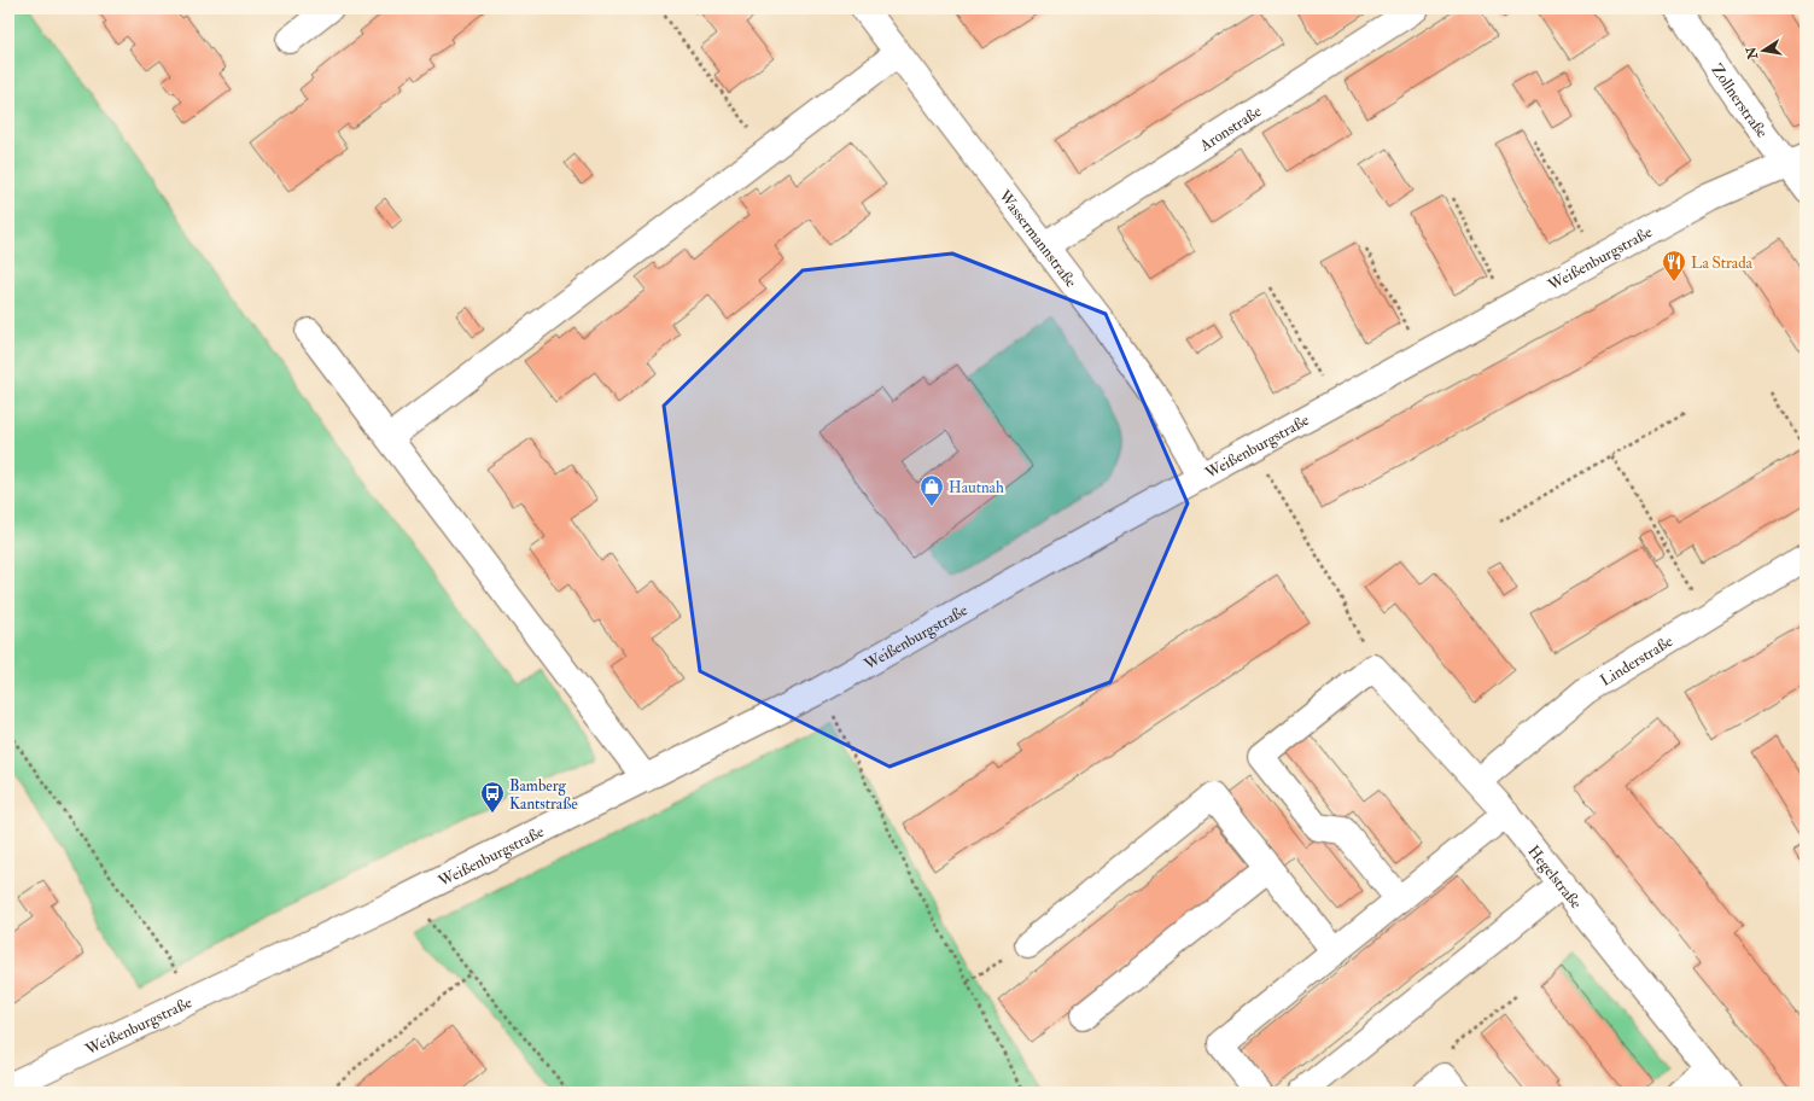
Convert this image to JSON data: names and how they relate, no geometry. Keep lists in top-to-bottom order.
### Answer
{
  "streets": {
    "street": [
      "Zollnerstraße",
      "Aronstraße",
      "Wassermannstraße",
      "Weißenburgstraße",
      "Linderstraße",
      "Hegelstraße"
    ]
  },
  "crossings": [
    ["Zollnerstraße", "Weißenburgstraße"],
    ["Aronstraße", "Wassermannstraße"],
    ["Wassermannstraße", "Weißenburgstraße"],
    ["Linderstraße", "Hegelstraße"]
  ],
  "places": {
    "restaurant": ["La Strada"],
    "shop": ["Hautnah"],
    "bus stop": ["Bamberg Kantstraße"]
  },
  "north": "left"
}
